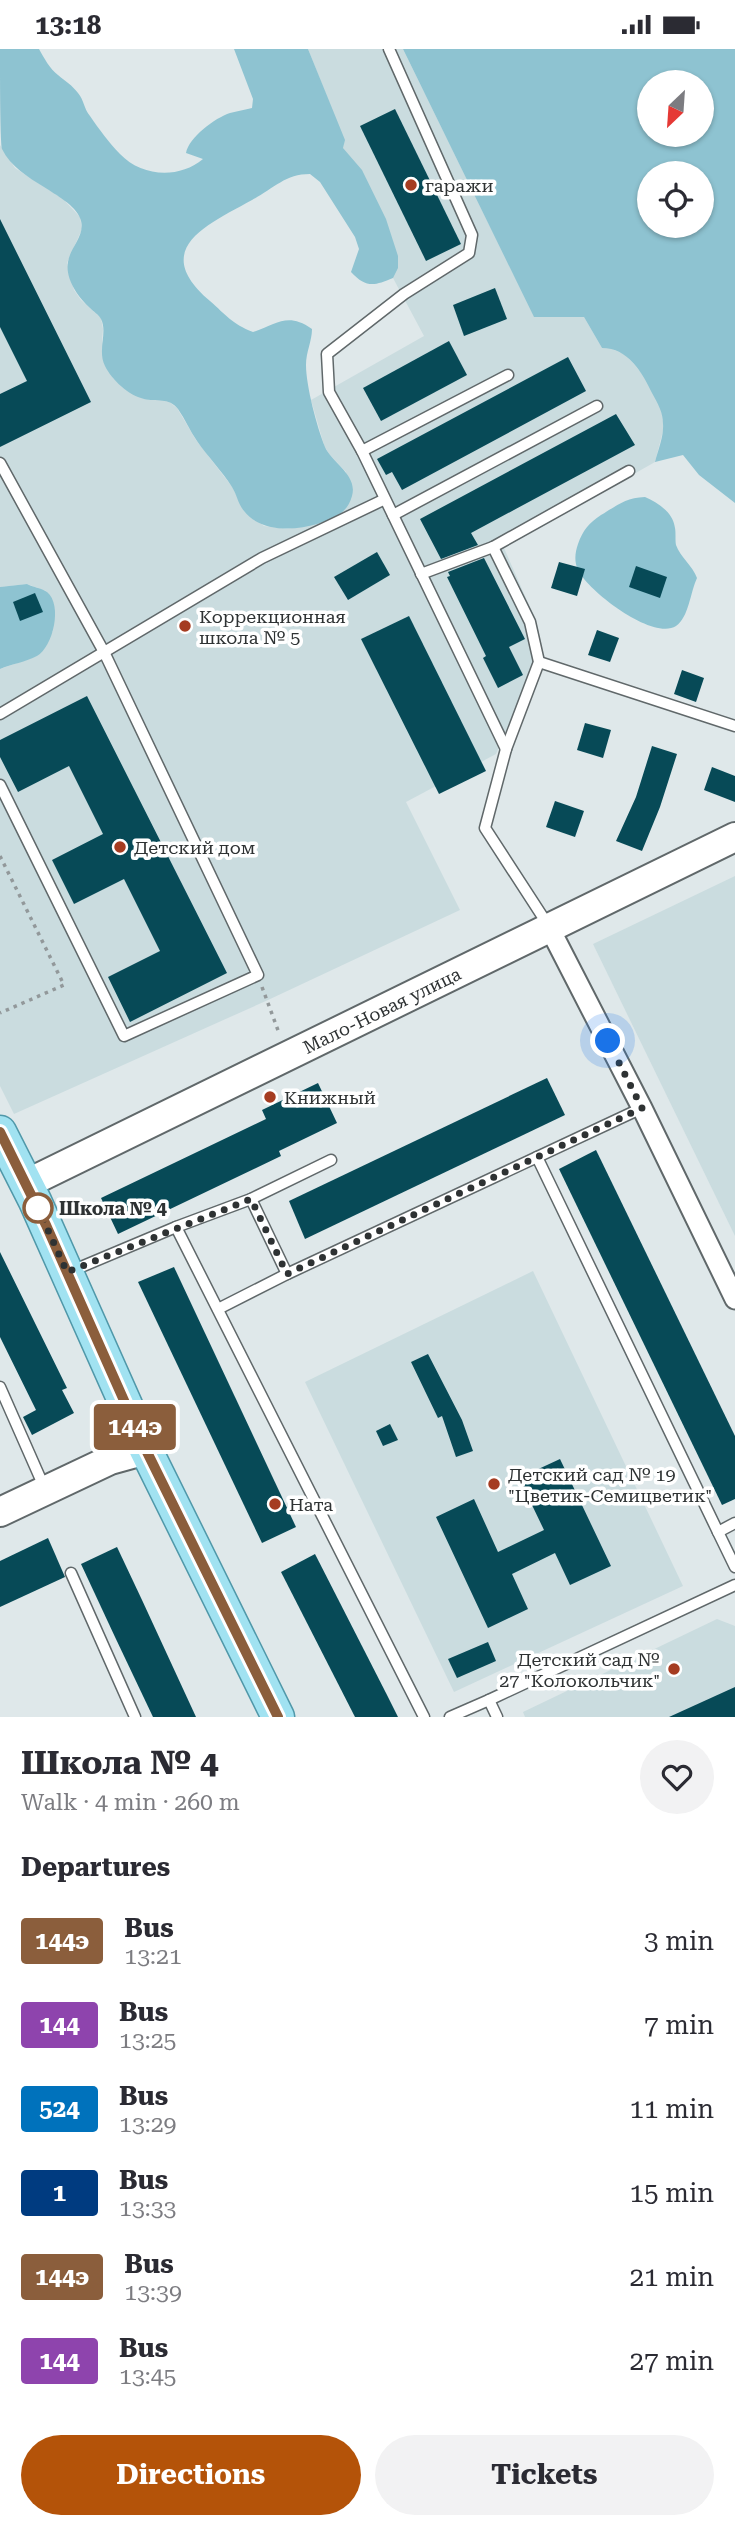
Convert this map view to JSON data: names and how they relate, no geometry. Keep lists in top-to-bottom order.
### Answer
{
  "streets": {
    "street": ["Мало-Новая улица"]
  },
  "places": [
    "гаражи",
    "Коррекционная школа № 5",
    "Детский дом",
    "Книжный",
    "Школа № 4",
    "Детский сад № 19 \"Цветик-Семицветик\"",
    "Ната",
    "Детский сад № 27 \"Колокольчик\""
  ],
  "lines": ["bus line 144э"],
  "north": "bottom left",
  "page": {
    "status": "13:18",
    "on_map": "144э",
    "heading": [
      ["Школа № 4", "Walk · 4 min · 260 m"],
      "Departures"
    ],
    "list": [
      {
        "mark": "144э",
        "name": "Bus",
        "note": "13:21",
        "value": "3 min"
      },
      {
        "mark": "144",
        "name": "Bus",
        "note": "13:25",
        "value": "7 min"
      },
      {
        "mark": "524",
        "name": "Bus",
        "note": "13:29",
        "value": "11 min"
      },
      {
        "mark": "1",
        "name": "Bus",
        "note": "13:33",
        "value": "15 min"
      },
      {
        "mark": "144э",
        "name": "Bus",
        "note": "13:39",
        "value": "21 min"
      },
      {
        "mark": "144",
        "name": "Bus",
        "note": "13:45",
        "value": "27 min"
      }
    ],
    "buttons": ["Directions", "Tickets"]
  }
}
